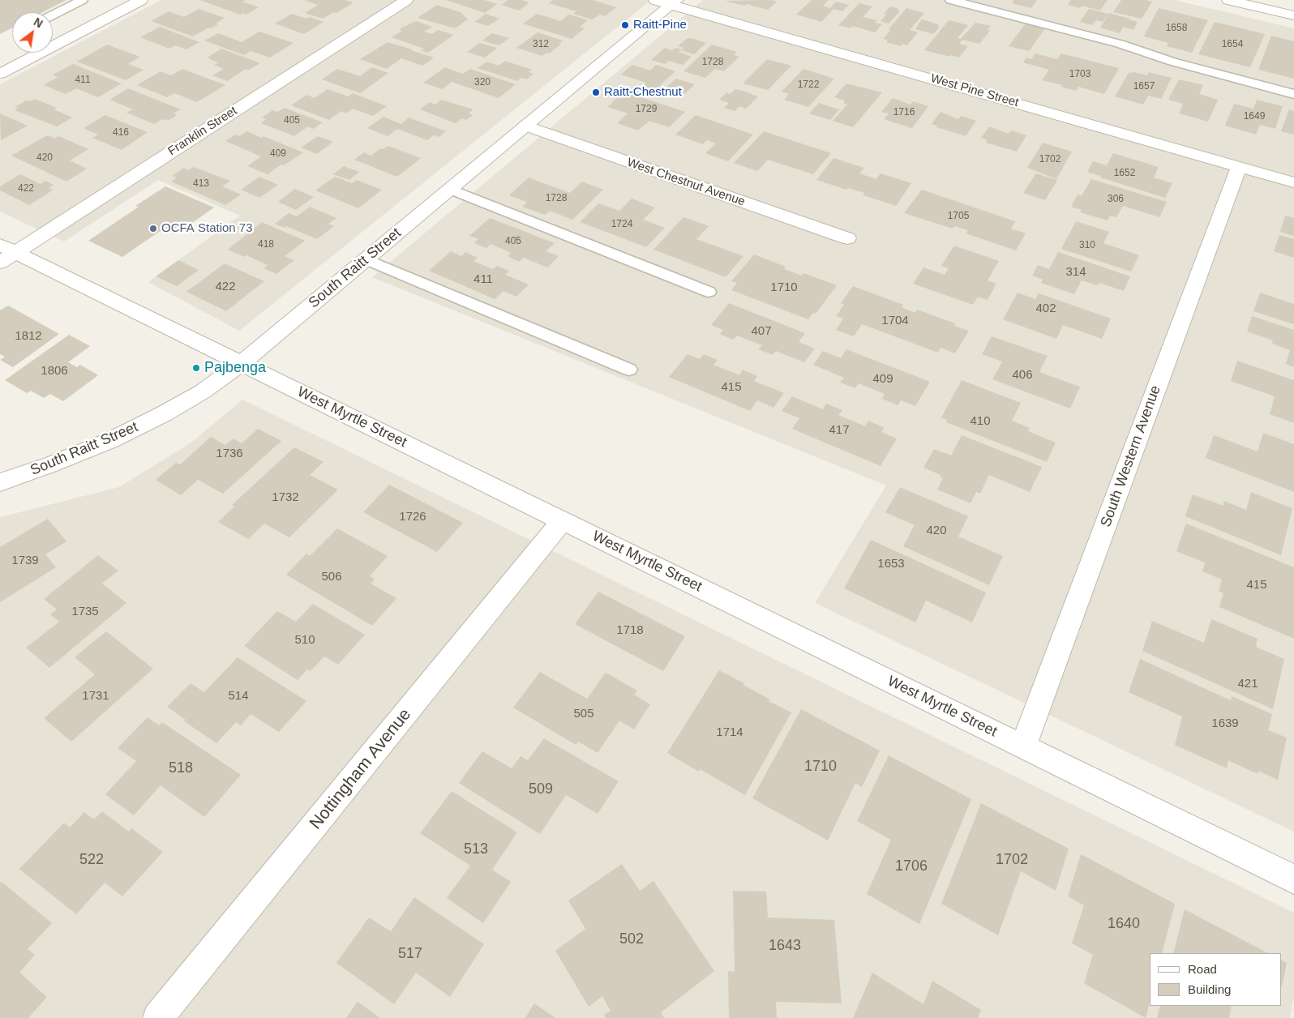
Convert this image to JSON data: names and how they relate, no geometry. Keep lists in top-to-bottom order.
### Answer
{
  "streets": {
    "street": [
      "West Pine Street",
      "Franklin Street",
      "West Chestnut Avenue",
      "South Raitt Street",
      "West Myrtle Street",
      "South Western Avenue",
      "Nottingham Avenue"
    ]
  },
  "crossings": [
    ["West Pine Street", "South Raitt Street"],
    ["West Pine Street", "South Western Avenue"],
    ["Franklin Street", "West Myrtle Street"],
    ["West Chestnut Avenue", "South Raitt Street"],
    ["South Raitt Street", "West Myrtle Street"],
    ["West Myrtle Street", "South Western Avenue"],
    ["West Myrtle Street", "Nottingham Avenue"]
  ],
  "places": [
    "Raitt-Pine",
    "Raitt-Chestnut",
    "OCFA Station 73",
    "Pajbenga"
  ],
  "house_numbers": [
    "1658",
    "312",
    "1654",
    "1728",
    "1703",
    "411",
    "320",
    "1722",
    "1657",
    "1729",
    "1716",
    "1649",
    "405",
    "416",
    "409",
    "420",
    "1702",
    "1652",
    "413",
    "422",
    "1728",
    "306",
    "1705",
    "1724",
    "405",
    "418",
    "310",
    "314",
    "411",
    "422",
    "1710",
    "402",
    "1704",
    "407",
    "1812",
    "1806",
    "406",
    "409",
    "415",
    "410",
    "417",
    "1736",
    "1732",
    "1726",
    "420",
    "1739",
    "1653",
    "506",
    "415",
    "1735",
    "1718",
    "510",
    "421",
    "1731",
    "514",
    "505",
    "1639",
    "1714",
    "1710",
    "518",
    "509",
    "513",
    "522",
    "1702",
    "1706",
    "1640",
    "502",
    "1643",
    "517"
  ],
  "legend": ["Road", "Building"],
  "north": "top right"
}
